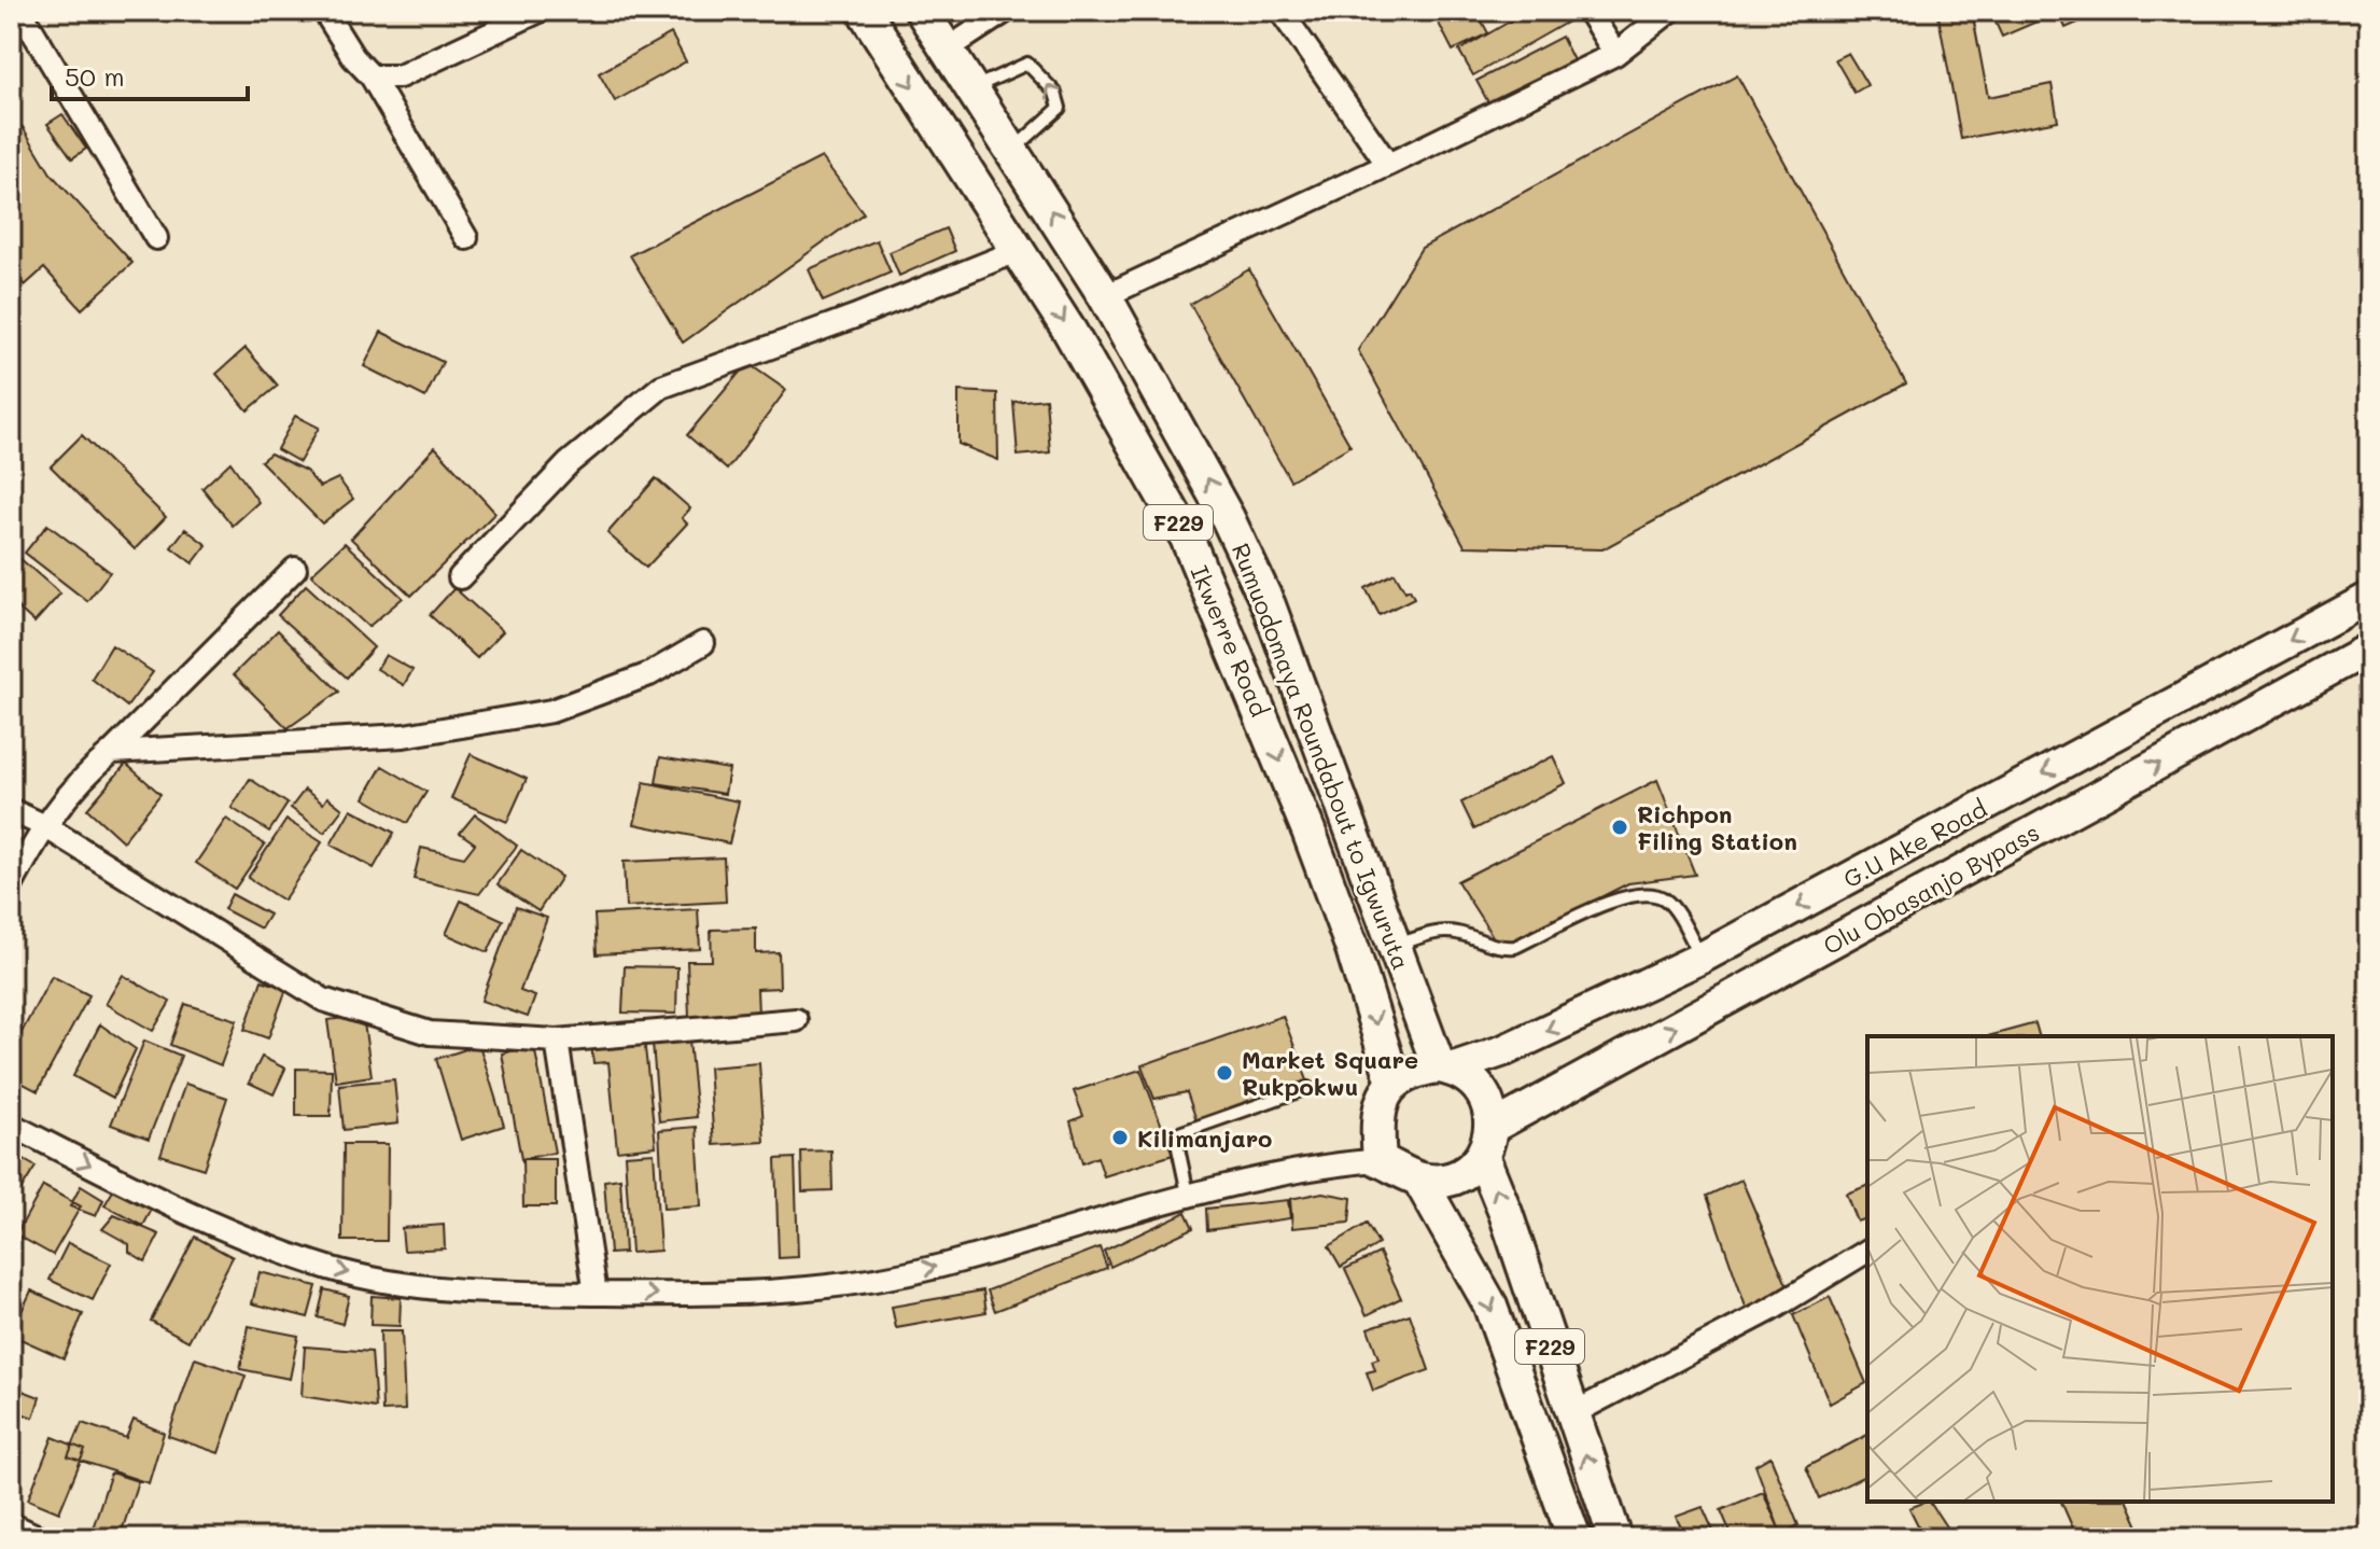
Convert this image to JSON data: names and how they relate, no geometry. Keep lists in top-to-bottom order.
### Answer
{
  "streets": {
    "main road": [
      "F229",
      "Ikwerre Road",
      "Rumuodomaya Roundabout to Igwuruta",
      "G.U Ake Road",
      "Olu Obasanjo Bypass"
    ]
  },
  "crossings": [
    ["F229", "Ikwerre Road"],
    ["F229", "Rumuodomaya Roundabout to Igwuruta"],
    ["F229", "G.U Ake Road"],
    ["F229", "Olu Obasanjo Bypass"],
    ["Ikwerre Road", "Rumuodomaya Roundabout to Igwuruta"],
    ["Ikwerre Road", "G.U Ake Road"],
    ["Ikwerre Road", "Olu Obasanjo Bypass"],
    ["Rumuodomaya Roundabout to Igwuruta", "G.U Ake Road"],
    ["Rumuodomaya Roundabout to Igwuruta", "Olu Obasanjo Bypass"],
    ["G.U Ake Road", "Olu Obasanjo Bypass"]
  ],
  "one_way": [
    "Ikwerre Road",
    "Rumuodomaya Roundabout to Igwuruta",
    "G.U Ake Road",
    "Olu Obasanjo Bypass"
  ],
  "places": ["Richpon Filing Station", "Market Square Rukpokwu", "Kilimanjaro"],
  "scale_bar": "50 m"
}
